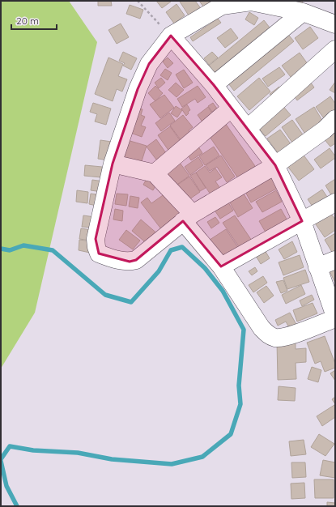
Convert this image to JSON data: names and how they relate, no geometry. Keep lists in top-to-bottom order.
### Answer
{
  "scale_bar": "20 m"
}
